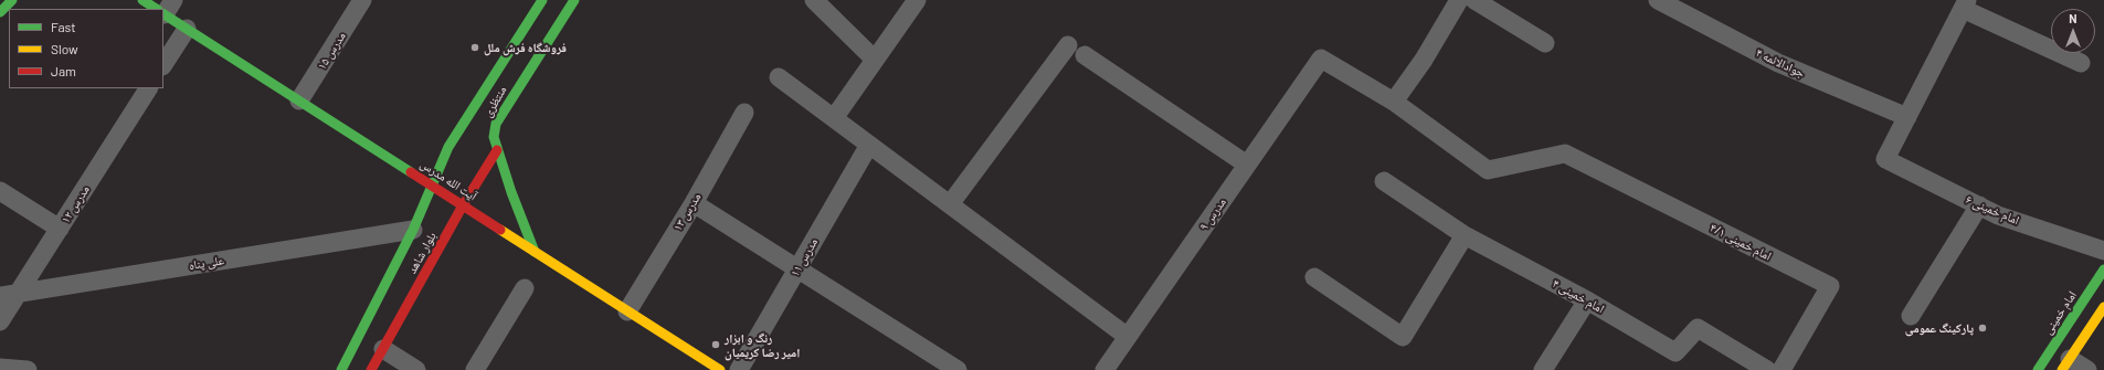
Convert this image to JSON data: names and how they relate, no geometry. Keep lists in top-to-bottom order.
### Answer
{
  "streets": {
    "street": [
      "مدرس ۱۵",
      "جوادالائمه ۴",
      "منتظری",
      "آیت الله مدرس",
      "مدرس ۱۲",
      "امام خمینی ۶",
      "مدرس ۱۳",
      "مدرس ۹",
      "امام خمینی ۴/۱",
      "بلوار شاهد",
      "مدرس ۱۱",
      "علی پناه",
      "امام خمینی ۴",
      "امام خمینی"
    ]
  },
  "crossings": [
    ["مدرس ۱۵", "آیت الله مدرس"],
    ["جوادالائمه ۴", "امام خمینی ۶"],
    ["منتظری", "آیت الله مدرس"],
    ["منتظری", "بلوار شاهد"],
    ["آیت الله مدرس", "مدرس ۱۳"],
    ["آیت الله مدرس", "بلوار شاهد"],
    ["مدرس ۱۲", "علی پناه"],
    ["مدرس ۹", "امام خمینی ۴/۱"],
    ["بلوار شاهد", "علی پناه"]
  ],
  "places": ["فروشگاه فرش ملل", "پارکینگ عمومی", "رنگ و ابزار امیر رضا کریمیان"],
  "legend": ["Fast", "Slow", "Jam"],
  "north": "top"
}
